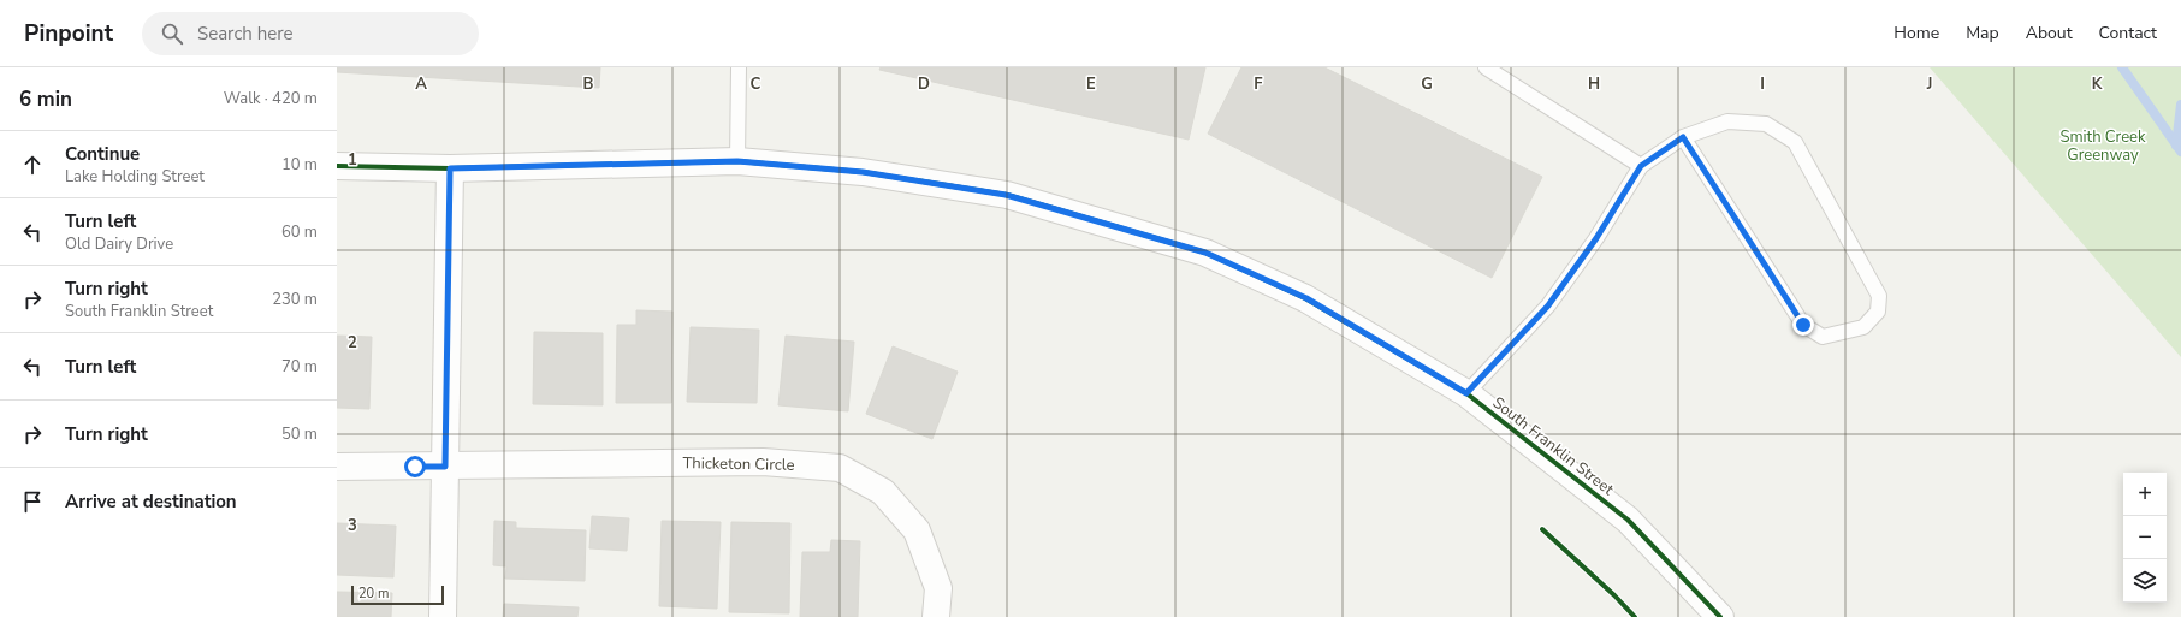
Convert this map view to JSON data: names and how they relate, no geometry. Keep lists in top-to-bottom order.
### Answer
{
  "streets": {
    "street": ["South Franklin Street", "Thicketon Circle"]
  },
  "parks": ["Smith Creek Greenway"],
  "scale_bar": "20 m",
  "page": {
    "header": "Pinpoint",
    "search": "Search here",
    "nav": [
      "Home",
      "Map",
      "About",
      "Contact"
    ],
    "heading": ["6 min", "Walk · 420 m"],
    "list": [
      ["Continue", "Lake Holding Street", "10 m"],
      ["Turn left", "Old Dairy Drive", "60 m"],
      ["Turn right", "South Franklin Street", "230 m"],
      ["Turn left", "70 m"],
      ["Turn right", "50 m"],
      "Arrive at destination"
    ],
    "map_buttons": ["+", "−"],
    "scale": "20 m"
  },
  "grid": {
    "columns": [
      "A",
      "B",
      "C",
      "D",
      "E",
      "F",
      "G",
      "H",
      "I",
      "J",
      "K"
    ],
    "rows": ["1", "2", "3"]
  }
}
